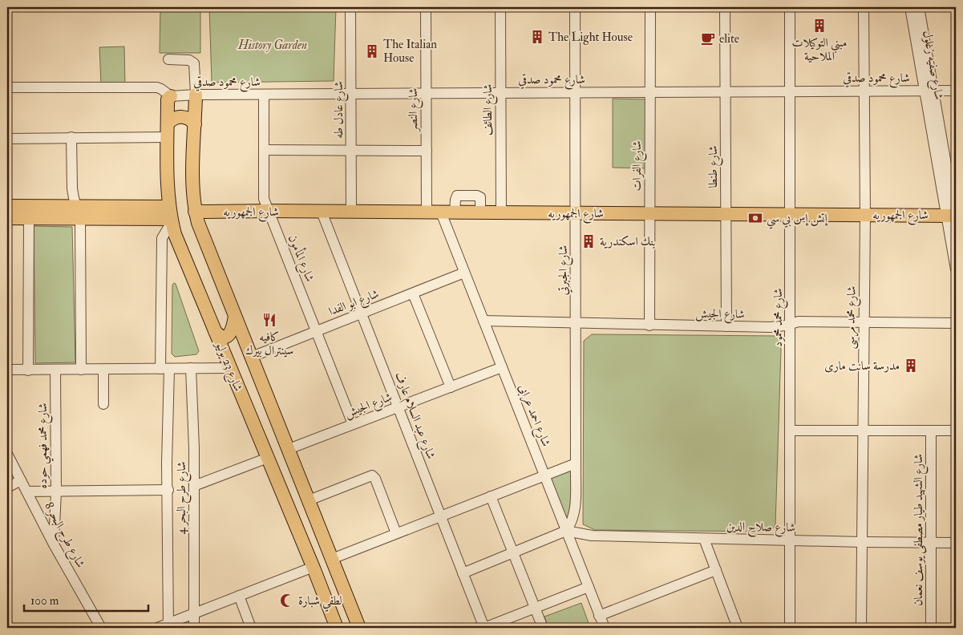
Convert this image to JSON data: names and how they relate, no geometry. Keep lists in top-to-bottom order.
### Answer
{
  "streets": {
    "main road": ["شارع الجمهوريه", "شارع 23 يوليو"],
    "street": [
      "شارع صفيه زغلول",
      "شارع محمود صدقي",
      "شارع عادل طه",
      "شارع النصر",
      "شارع الطائف",
      "شارع الفرات",
      "شارع طنطا",
      "شارع المأمون",
      "شارع الجبرتي",
      "شارع ابو الفدا",
      "شارع الجيش",
      "شارع محمد محمود",
      "شارع محمد مرسى",
      "شارع عبد السلام عارف",
      "شارع احمد عرابى",
      "شارع محمد فهمي حوده",
      "شارع طرح البحر 4",
      "شارع صلاح الدين",
      "شارع الشهيد طيار مصطفى يوسف نعمان",
      "شارع طرح البحر 8"
    ]
  },
  "crossings": [
    ["شارع صفيه زغلول", "شارع محمود صدقي"],
    ["شارع صفيه زغلول", "شارع الجمهوريه"],
    ["شارع محمود صدقي", "شارع عادل طه"],
    ["شارع محمود صدقي", "شارع النصر"],
    ["شارع محمود صدقي", "شارع الطائف"],
    ["شارع محمود صدقي", "شارع الفرات"],
    ["شارع محمود صدقي", "شارع طنطا"],
    ["شارع محمود صدقي", "شارع المأمون"],
    ["شارع محمود صدقي", "شارع الجبرتي"],
    ["شارع محمود صدقي", "شارع محمد محمود"],
    ["شارع محمود صدقي", "شارع محمد مرسى"],
    ["شارع محمود صدقي", "شارع 23 يوليو"],
    ["شارع عادل طه", "شارع الجمهوريه"],
    ["شارع النصر", "شارع الجمهوريه"],
    ["شارع الطائف", "شارع الجمهوريه"],
    ["شارع الفرات", "شارع الجمهوريه"],
    ["شارع الفرات", "شارع الجيش"],
    ["شارع طنطا", "شارع الجمهوريه"],
    ["شارع طنطا", "شارع الجيش"],
    ["شارع الجمهوريه", "شارع المأمون"],
    ["شارع الجمهوريه", "شارع الجبرتي"],
    ["شارع الجمهوريه", "شارع محمد محمود"],
    ["شارع الجمهوريه", "شارع محمد مرسى"],
    ["شارع الجمهوريه", "شارع 23 يوليو"],
    ["شارع الجمهوريه", "شارع عبد السلام عارف"],
    ["شارع الجمهوريه", "شارع احمد عرابى"],
    ["شارع المأمون", "شارع ابو الفدا"],
    ["شارع المأمون", "شارع الجيش"],
    ["شارع الجبرتي", "شارع الجيش"],
    ["شارع الجبرتي", "شارع احمد عرابى"],
    ["شارع الجبرتي", "شارع صلاح الدين"],
    ["شارع ابو الفدا", "شارع 23 يوليو"],
    ["شارع ابو الفدا", "شارع عبد السلام عارف"],
    ["شارع ابو الفدا", "شارع احمد عرابى"],
    ["شارع الجيش", "شارع محمد محمود"],
    ["شارع الجيش", "شارع محمد مرسى"],
    ["شارع الجيش", "شارع 23 يوليو"],
    ["شارع الجيش", "شارع عبد السلام عارف"],
    ["شارع الجيش", "شارع احمد عرابى"],
    ["شارع محمد محمود", "شارع صلاح الدين"],
    ["شارع محمد مرسى", "شارع صلاح الدين"],
    ["شارع 23 يوليو", "شارع طرح البحر 4"],
    ["شارع احمد عرابى", "شارع صلاح الدين"],
    ["شارع محمد فهمي حوده", "شارع طرح البحر 8"],
    ["شارع صلاح الدين", "شارع الشهيد طيار مصطفى يوسف نعمان"]
  ],
  "parks": ["History Garden"],
  "places": {
    "building": [
      "مبني التوكيلات الملاحية",
      "The Light House",
      "The Italian House",
      "بنك اسكندرية",
      "مدرسة سانت مارى"
    ],
    "cafe": ["elite"],
    "bank": ["إتش إس بي سي"],
    "restaurant": ["كافيه سينترال بيرك"],
    "mosque": ["لطفي شبارة"]
  },
  "scale_bar": "100 m"
}
